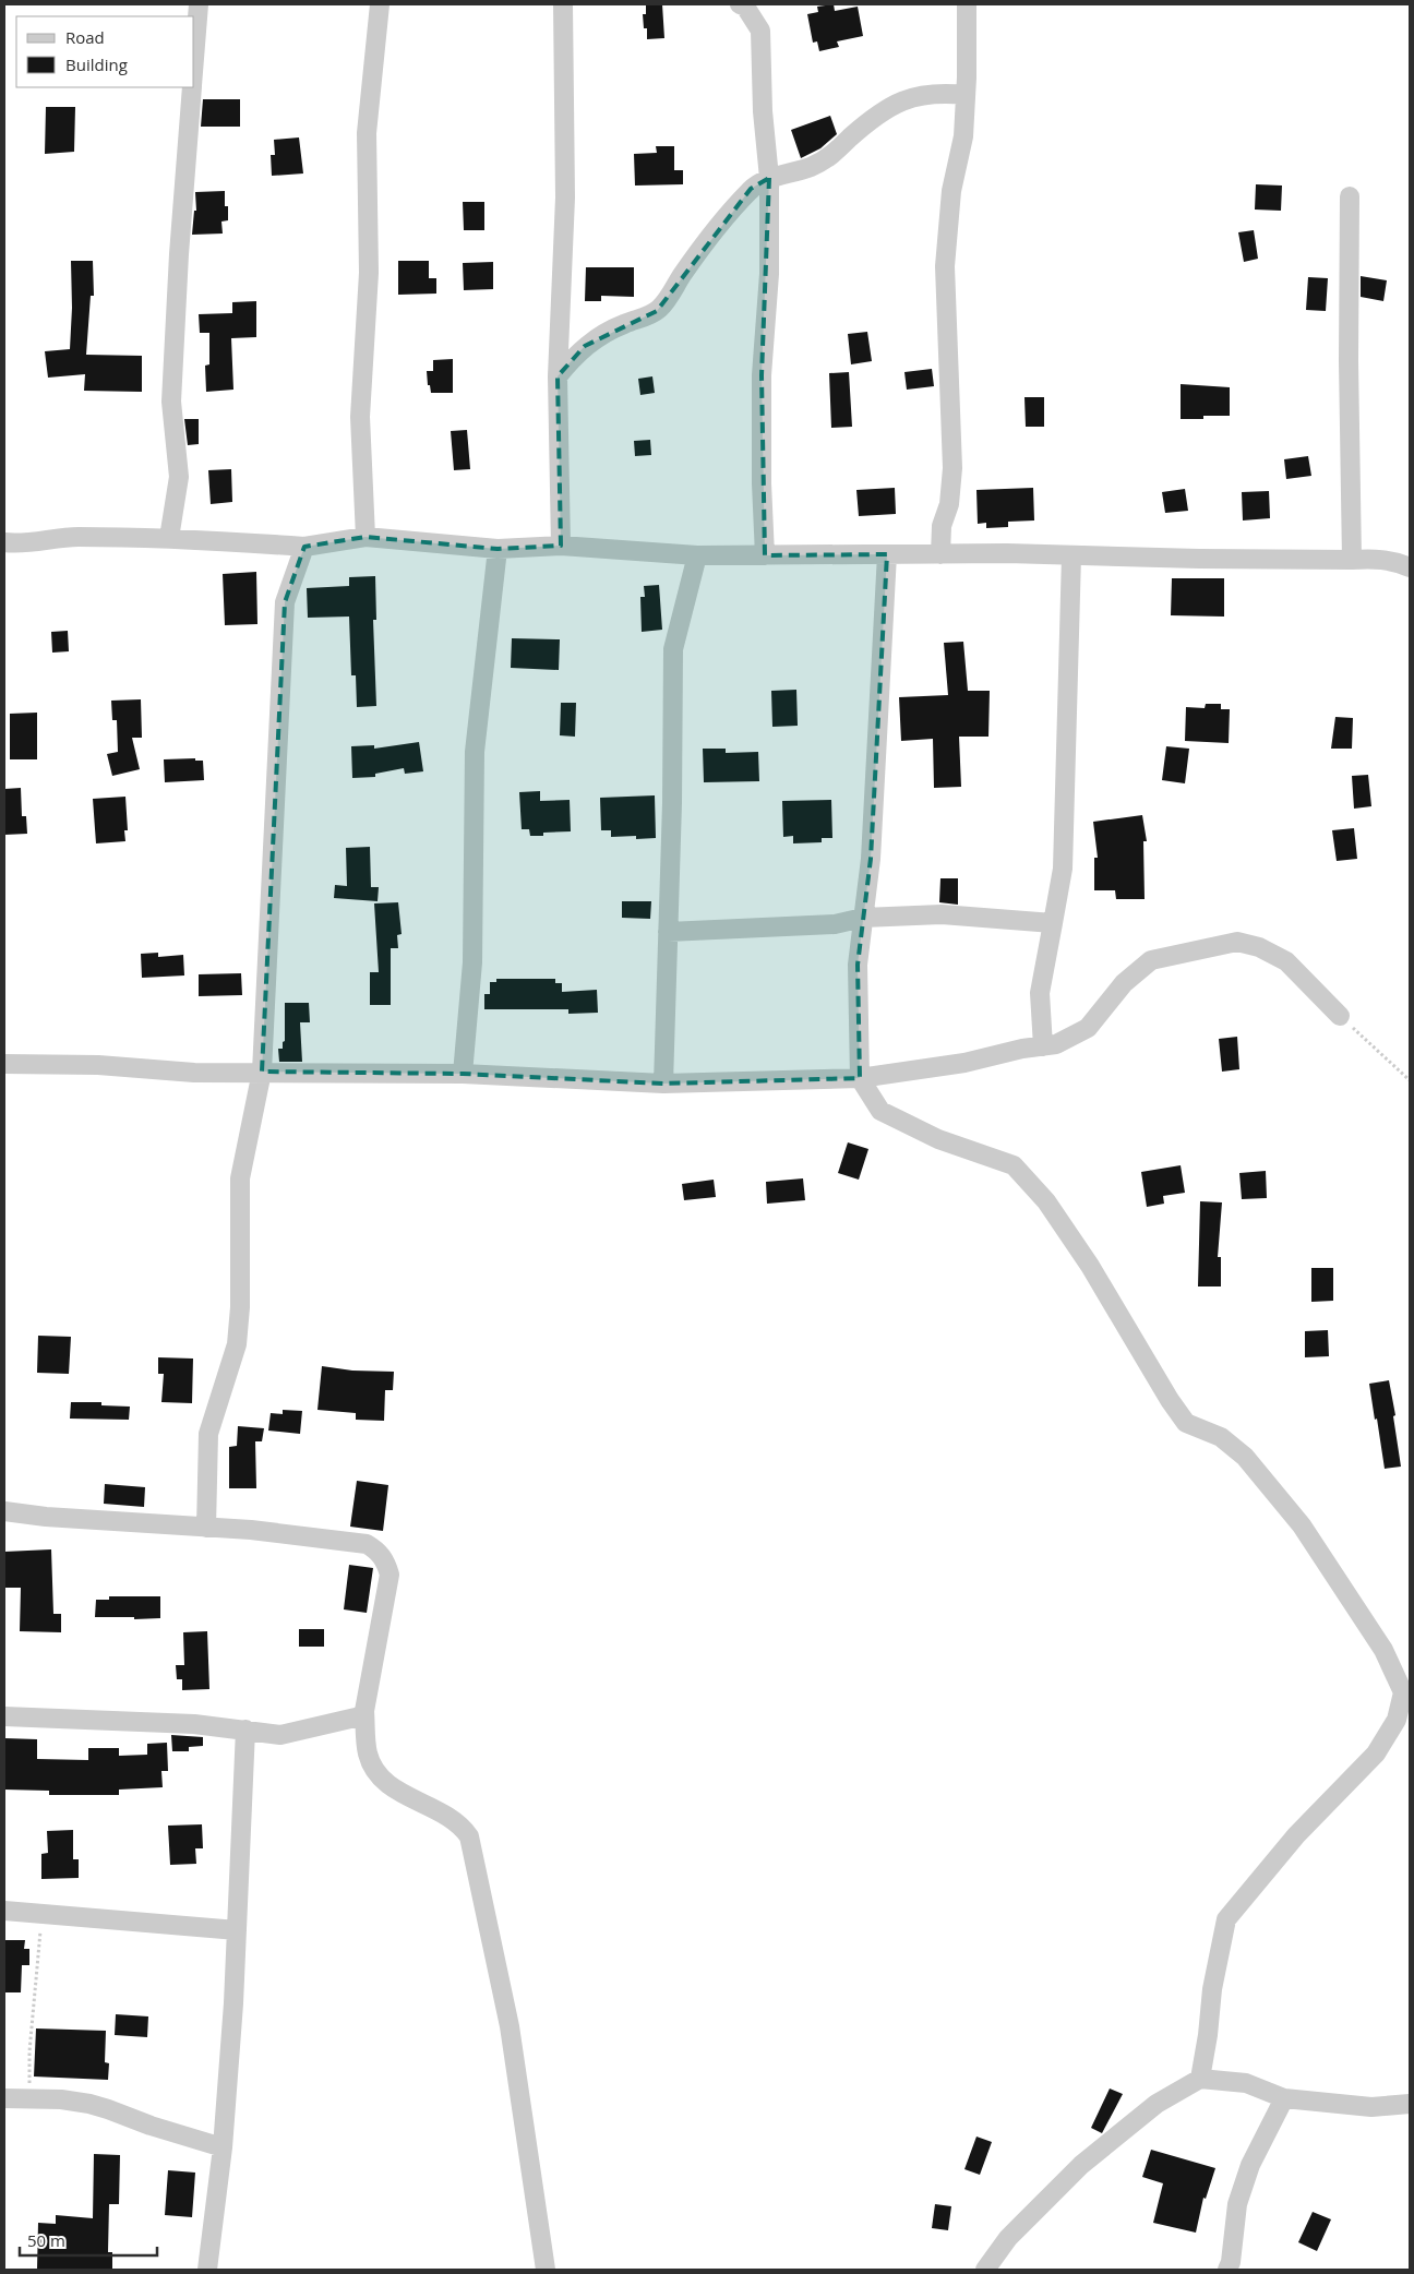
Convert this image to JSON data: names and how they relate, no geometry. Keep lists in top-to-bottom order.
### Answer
{
  "legend": ["Road", "Building"],
  "scale_bar": "50 m"
}
